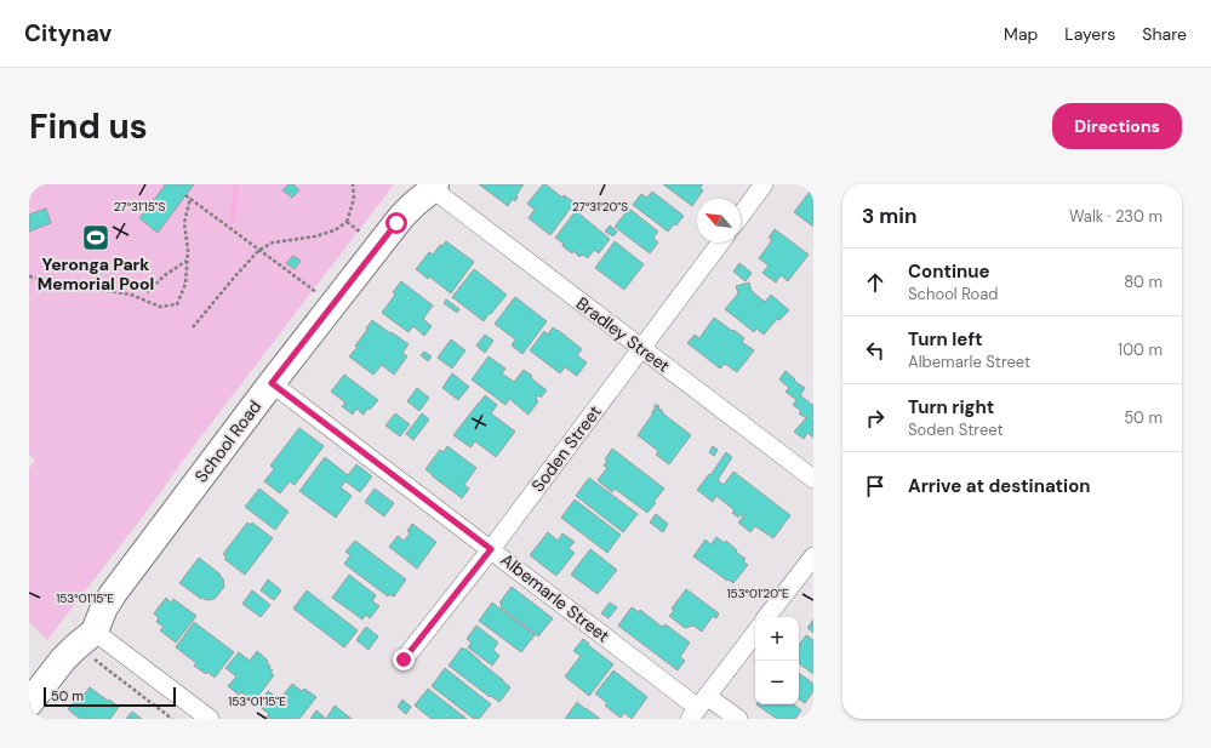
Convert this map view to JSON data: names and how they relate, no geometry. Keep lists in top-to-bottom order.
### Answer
{
  "streets": {
    "street": [
      "Bradley Street",
      "School Road",
      "Soden Street",
      "Albemarle Street"
    ]
  },
  "crossings": [
    ["Bradley Street", "School Road"],
    ["Bradley Street", "Soden Street"],
    ["School Road", "Albemarle Street"],
    ["Soden Street", "Albemarle Street"]
  ],
  "places": {
    "sports": ["Yeronga Park Memorial Pool"]
  },
  "scale_bar": "50 m",
  "north": "top left",
  "page": {
    "header": "Citynav",
    "nav": ["Map", "Layers", "Share"],
    "buttons": "Directions",
    "title": "Find us",
    "heading": ["3 min", "Walk · 230 m"],
    "list": [
      ["Continue", "School Road", "80 m"],
      ["Turn left", "Albemarle Street", "100 m"],
      ["Turn right", "Soden Street", "50 m"],
      "Arrive at destination"
    ],
    "map_buttons": ["+", "−"],
    "scale": "50 m"
  },
  "coordinates": [
    "27°31'15\"S",
    "27°31'20\"S",
    "153°01'20\"E",
    "153°01'15\"E"
  ]
}
